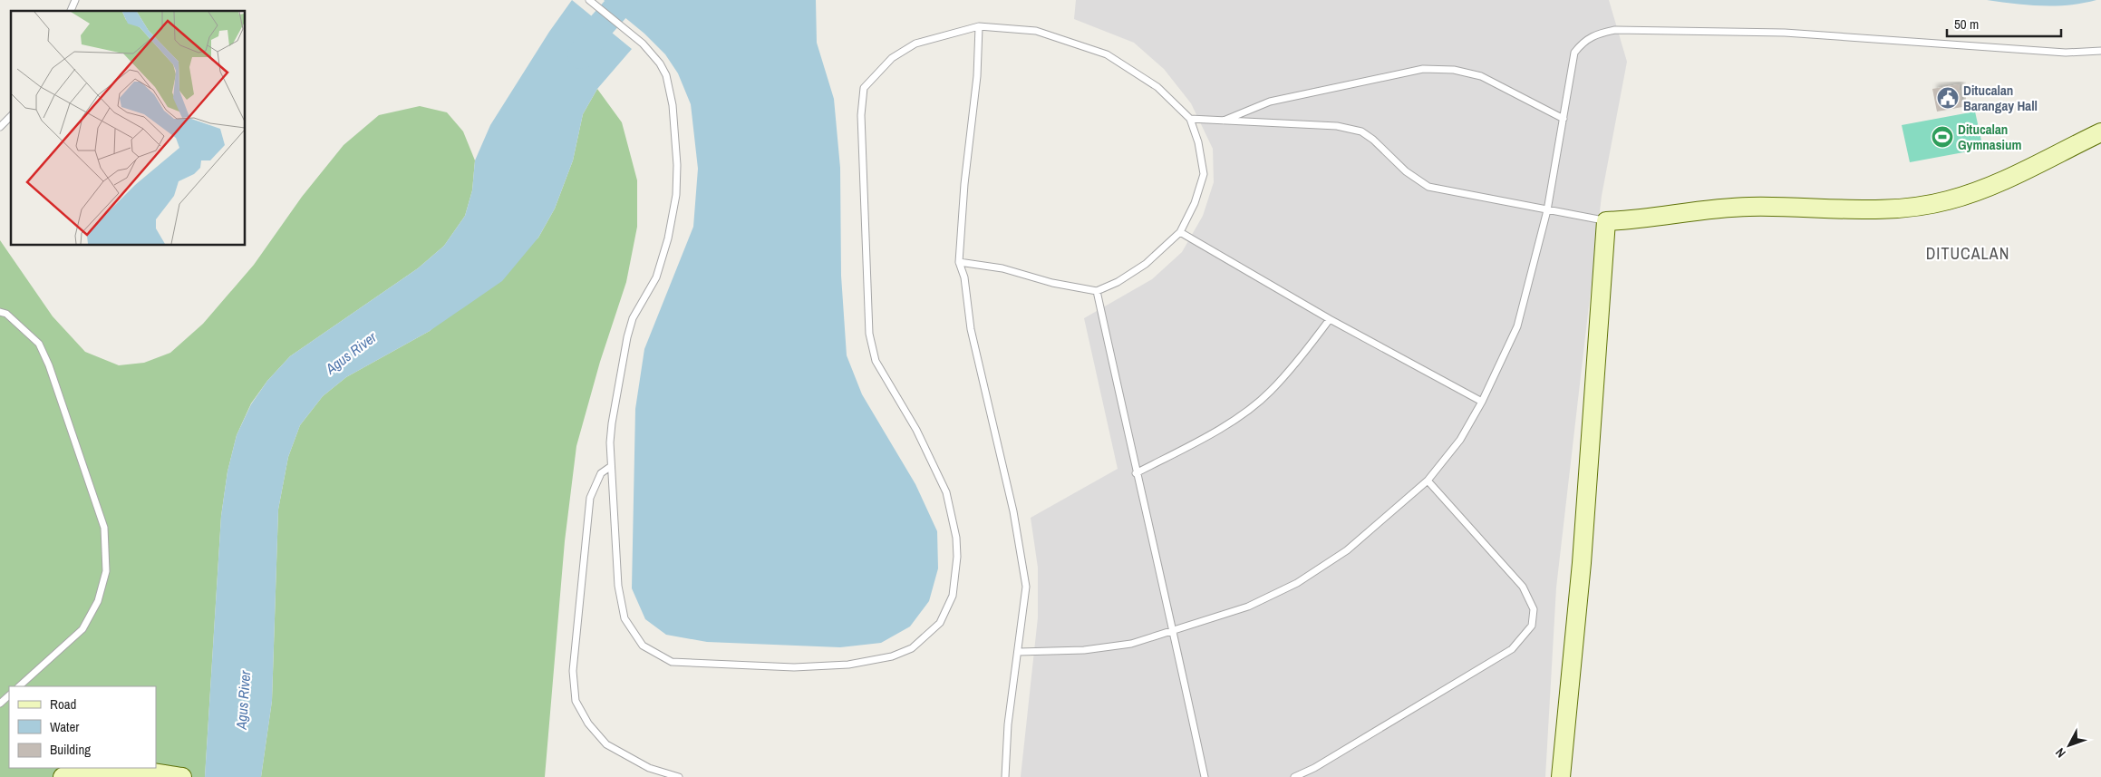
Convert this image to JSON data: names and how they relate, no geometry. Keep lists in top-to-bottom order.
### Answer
{
  "districts": ["DITUCALAN"],
  "water": ["Agus River"],
  "places": {
    "public building": ["Ditucalan Barangay Hall"],
    "sports": ["Ditucalan Gymnasium"]
  },
  "legend": ["Road", "Water", "Building"],
  "scale_bar": "50 m",
  "north": "bottom left"
}
